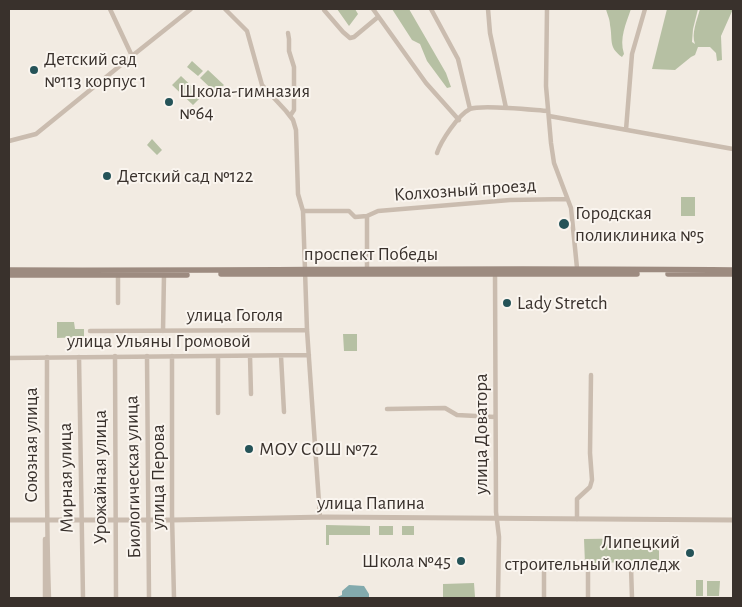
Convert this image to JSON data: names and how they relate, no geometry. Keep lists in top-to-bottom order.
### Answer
{
  "streets": {
    "main road": ["проспект Победы"],
    "street": [
      "Колхозный проезд",
      "улица Гоголя",
      "улица Ульяны Громовой",
      "улица Доватора",
      "Союзная улица",
      "Урожайная улица",
      "Биологическая улица",
      "улица Перова",
      "Мирная улица",
      "улица Папина"
    ]
  },
  "crossings": [
    ["проспект Победы", "улица Гоголя"],
    ["проспект Победы", "улица Доватора"],
    ["улица Ульяны Громовой", "Союзная улица"],
    ["улица Ульяны Громовой", "Урожайная улица"],
    ["улица Ульяны Громовой", "Биологическая улица"],
    ["улица Ульяны Громовой", "улица Перова"],
    ["улица Ульяны Громовой", "Мирная улица"],
    ["улица Доватора", "улица Папина"],
    ["Союзная улица", "улица Папина"],
    ["Урожайная улица", "улица Папина"],
    ["Биологическая улица", "улица Папина"],
    ["улица Перова", "улица Папина"],
    ["Мирная улица", "улица Папина"]
  ],
  "places": [
    "Детский сад №113 корпус 1",
    "Школа-гимназия №64",
    "Детский сад №122",
    "Городская поликлиника №5",
    "Lady Stretch",
    "МОУ СОШ №72",
    "Липецкий строительный колледж",
    "Школа №45"
  ]
}
